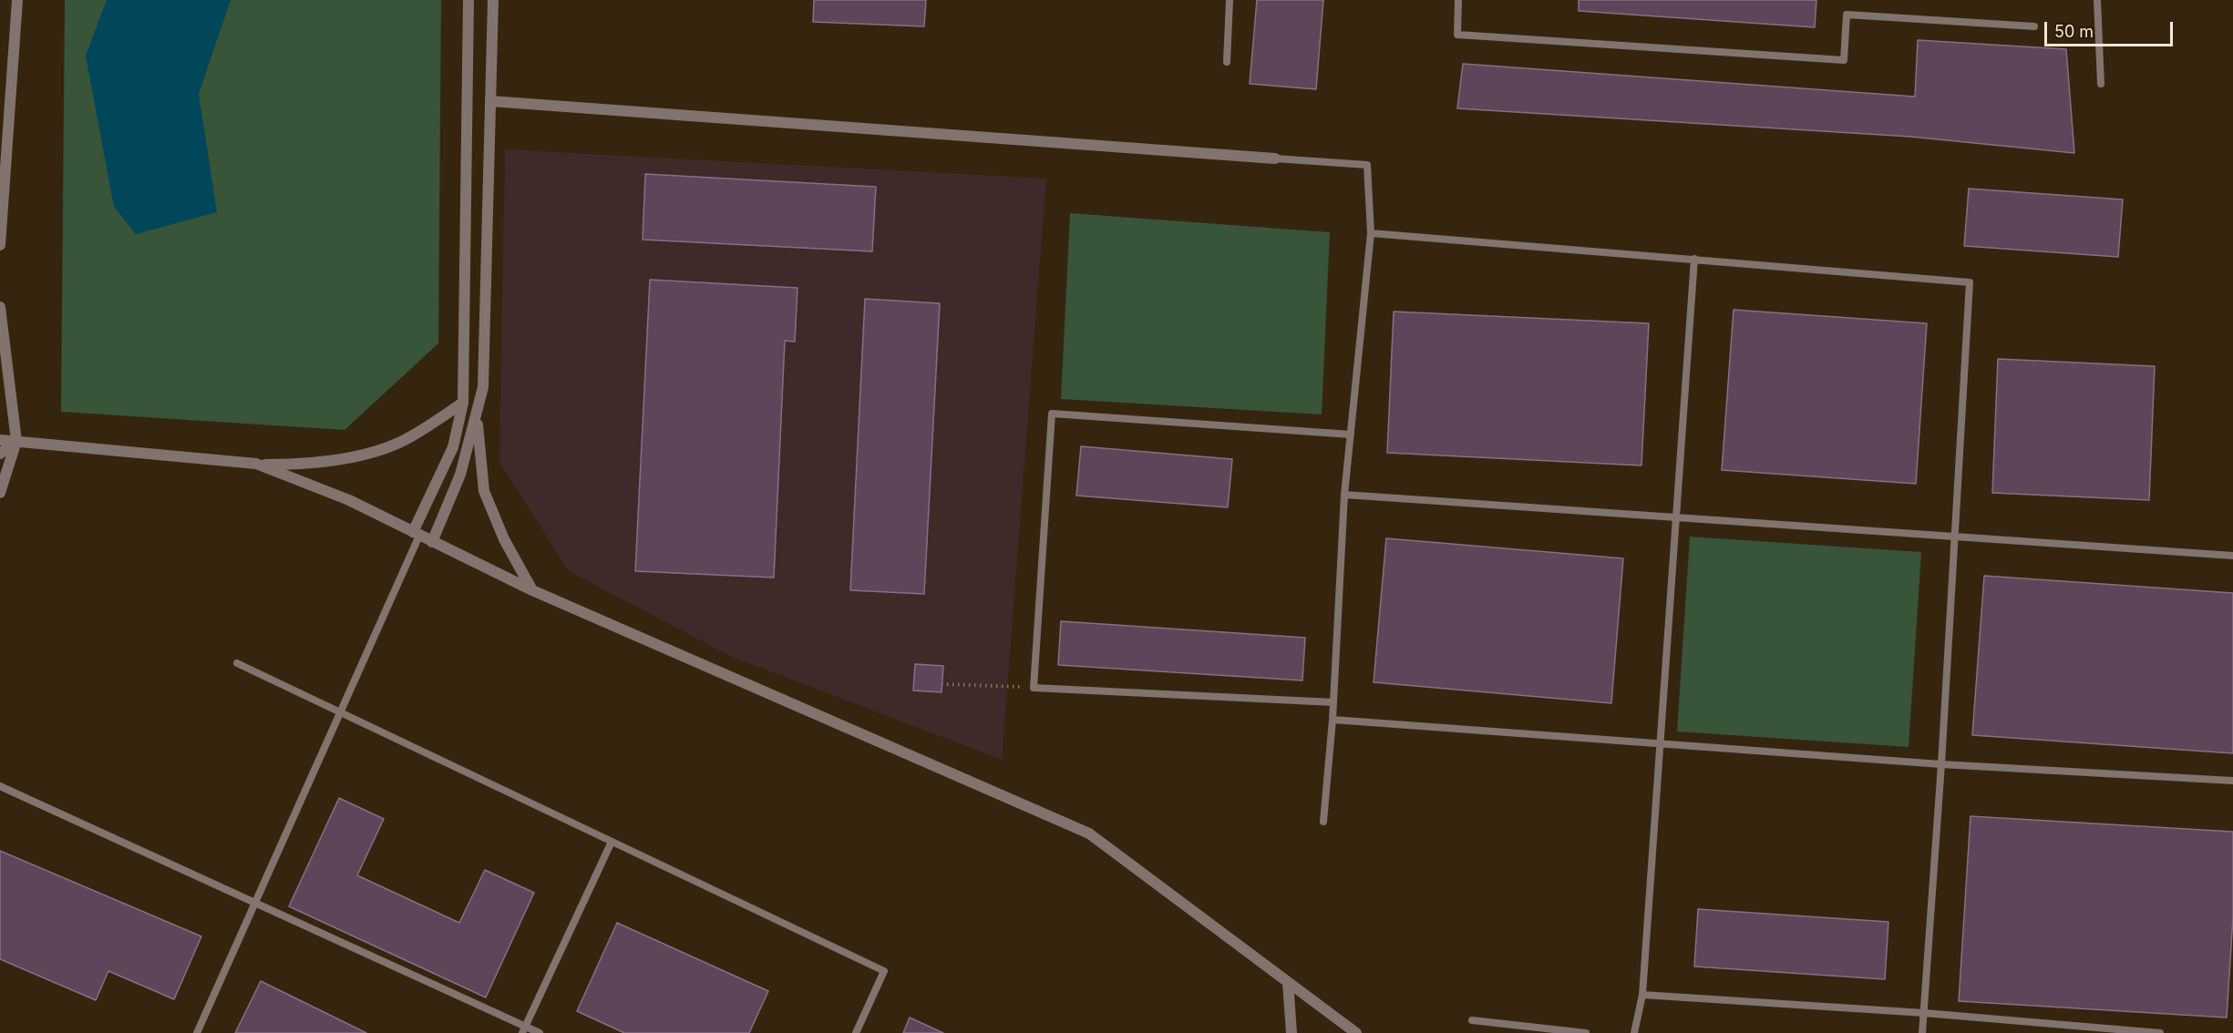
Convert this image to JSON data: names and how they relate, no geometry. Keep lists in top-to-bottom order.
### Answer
{
  "scale_bar": "50 m"
}
